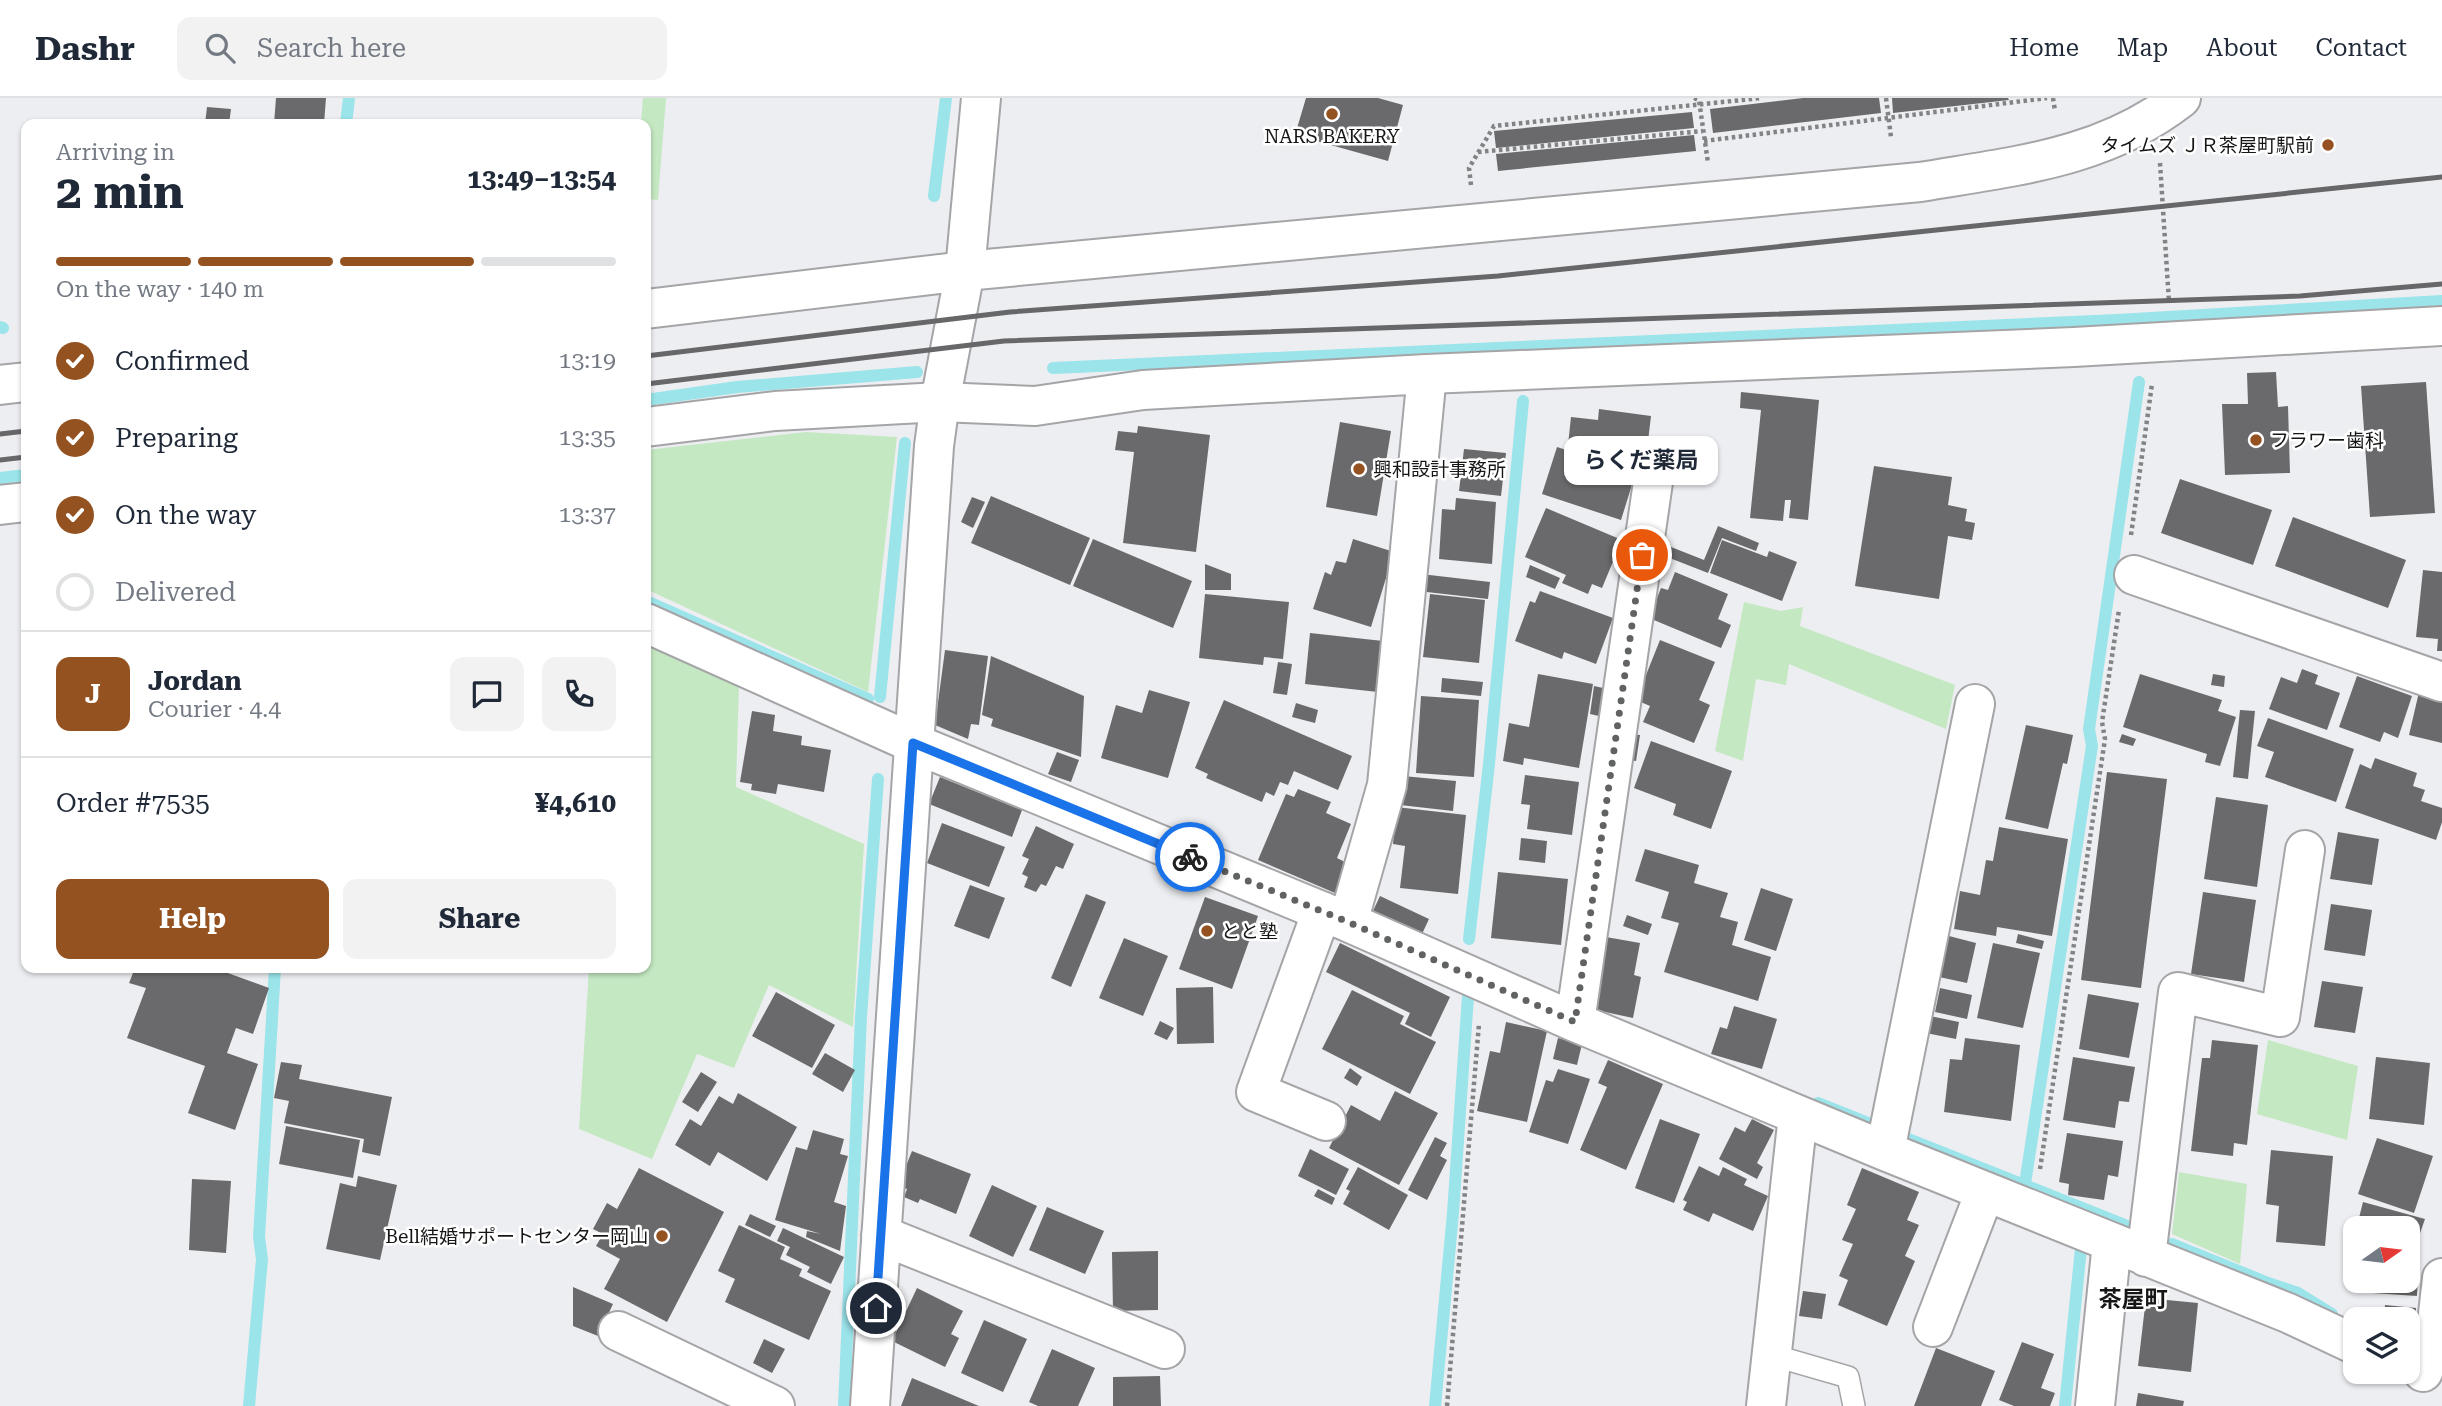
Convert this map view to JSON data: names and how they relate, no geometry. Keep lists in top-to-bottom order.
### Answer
{
  "districts": ["茶屋町"],
  "places": [
    "NARS BAKERY",
    "タイムズ ＪＲ茶屋町駅前",
    "フラワー歯科",
    "興和設計事務所",
    "らくだ薬局",
    "とと塾",
    "Bell結婚サポートセンター岡山"
  ],
  "north": "right",
  "page": {
    "header": "Dashr",
    "search": "Search here",
    "nav": [
      "Home",
      "Map",
      "About",
      "Contact"
    ],
    "heading": ["2 min", "Arriving in", "13:49–13:54"],
    "panel": [
      "Jordan",
      "Courier · 4.4",
      "Order #7535",
      "¥4,610"
    ],
    "bar": "On the way · 140 m",
    "list": [
      ["Confirmed", "13:19"],
      ["Preparing", "13:35"],
      ["On the way", "13:37"],
      "Delivered"
    ],
    "bubble": "らくだ薬局",
    "round": "J",
    "buttons": ["Help", "Share"]
  }
}
